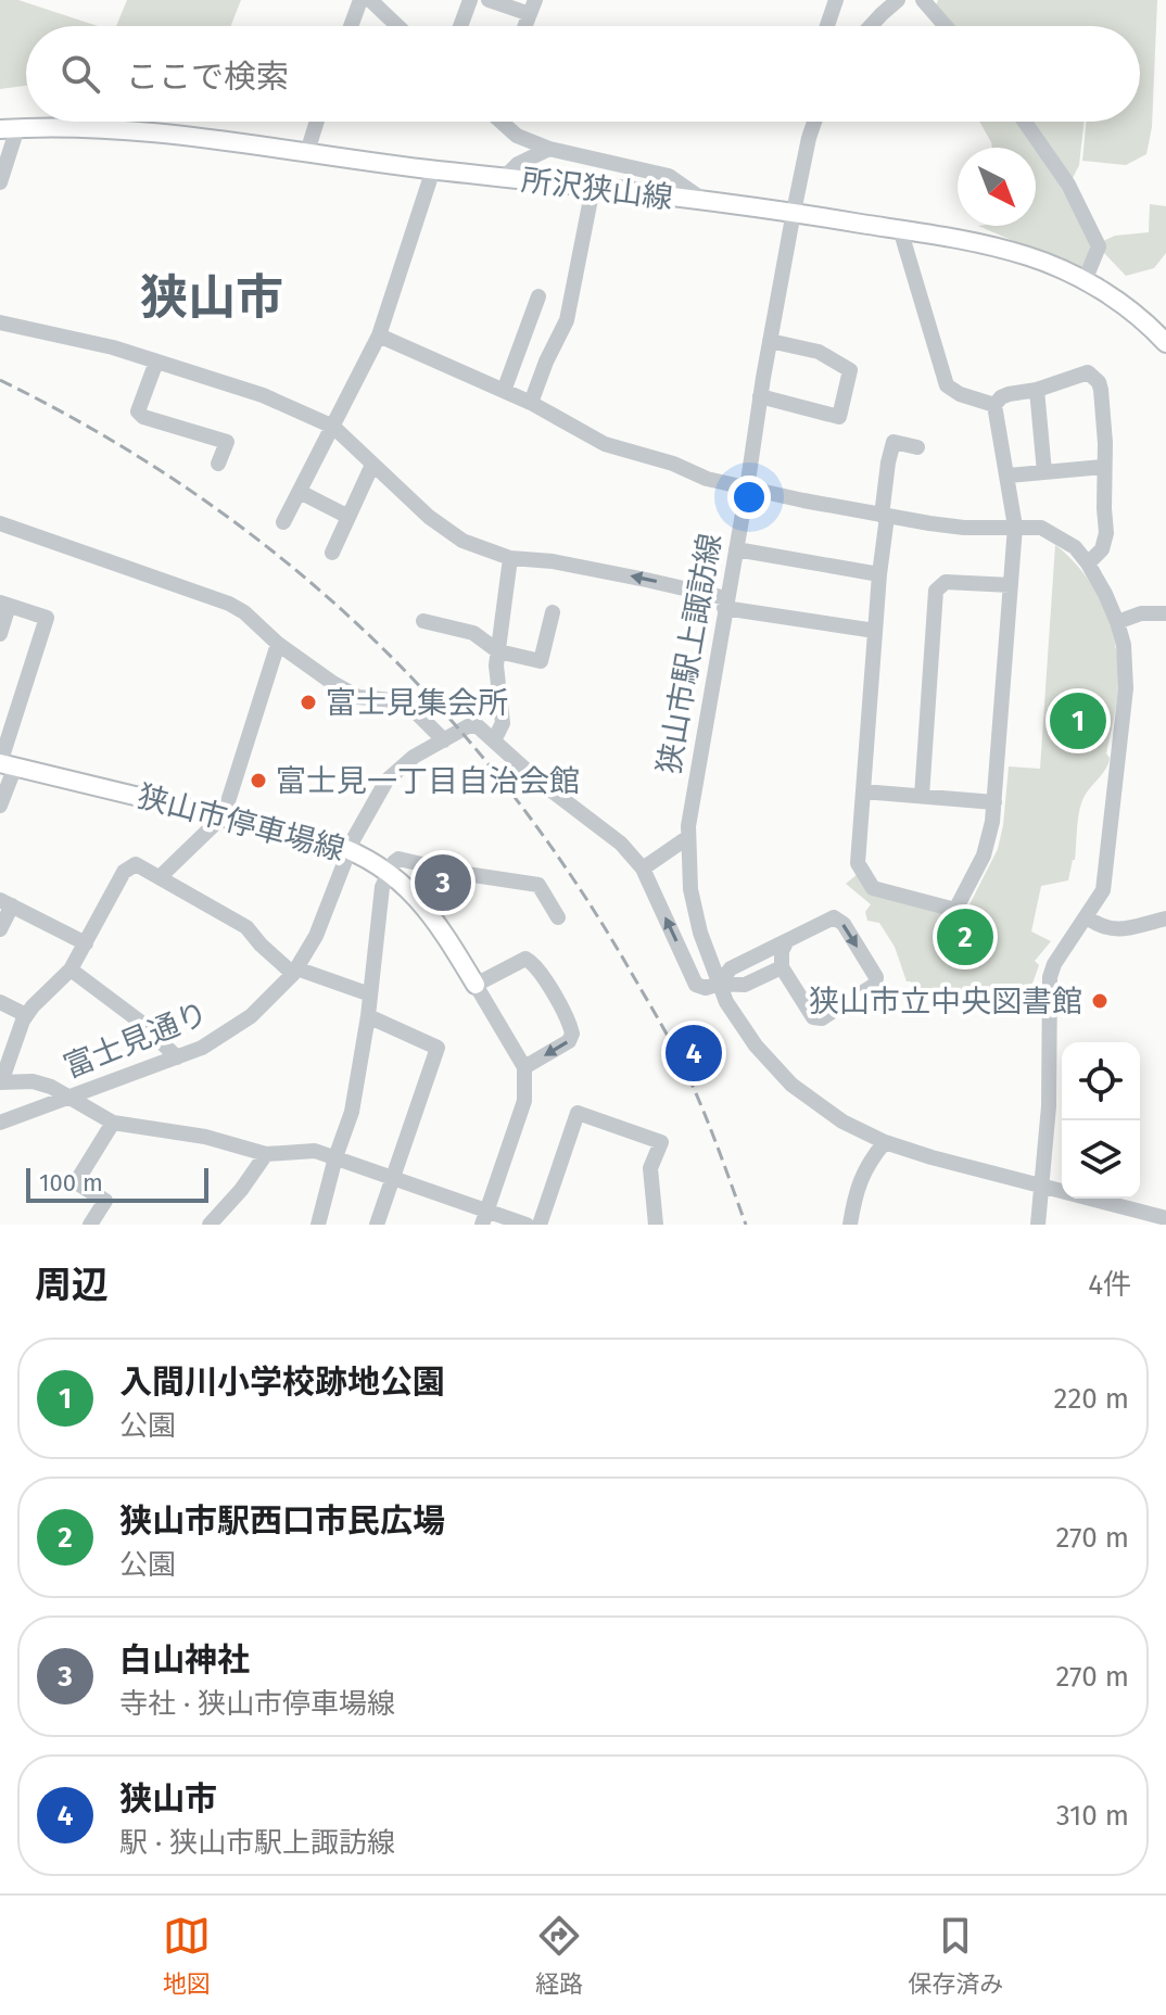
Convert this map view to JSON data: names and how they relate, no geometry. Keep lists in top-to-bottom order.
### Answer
{
  "streets": {
    "main road": ["所沢狭山線", "狭山市停車場線"],
    "street": ["狭山市駅上諏訪線", "富士見通り"]
  },
  "crossings": [
    ["所沢狭山線", "狭山市駅上諏訪線"],
    ["狭山市停車場線", "富士見通り"]
  ],
  "districts": ["狭山市"],
  "places": ["富士見集会所", "富士見一丁目自治会館", "狭山市立中央図書館"],
  "scale_bar": "100 m",
  "north": "bottom right",
  "page": {
    "search": "ここで検索",
    "pins": [
      "1",
      "3",
      "2",
      "4"
    ],
    "scale": "100 m",
    "heading": ["周辺", "4件"],
    "list": [
      {
        "mark": "1",
        "name": "入間川小学校跡地公園",
        "note": "公園",
        "value": "220 m"
      },
      {
        "mark": "2",
        "name": "狭山市駅西口市民広場",
        "note": "公園",
        "value": "270 m"
      },
      {
        "mark": "3",
        "name": "白山神社",
        "note": "寺社 · 狭山市停車場線",
        "value": "270 m"
      },
      {
        "mark": "4",
        "name": "狭山市",
        "note": "駅 · 狭山市駅上諏訪線",
        "value": "310 m"
      }
    ],
    "nav": ["地図", "経路", "保存済み"]
  }
}
